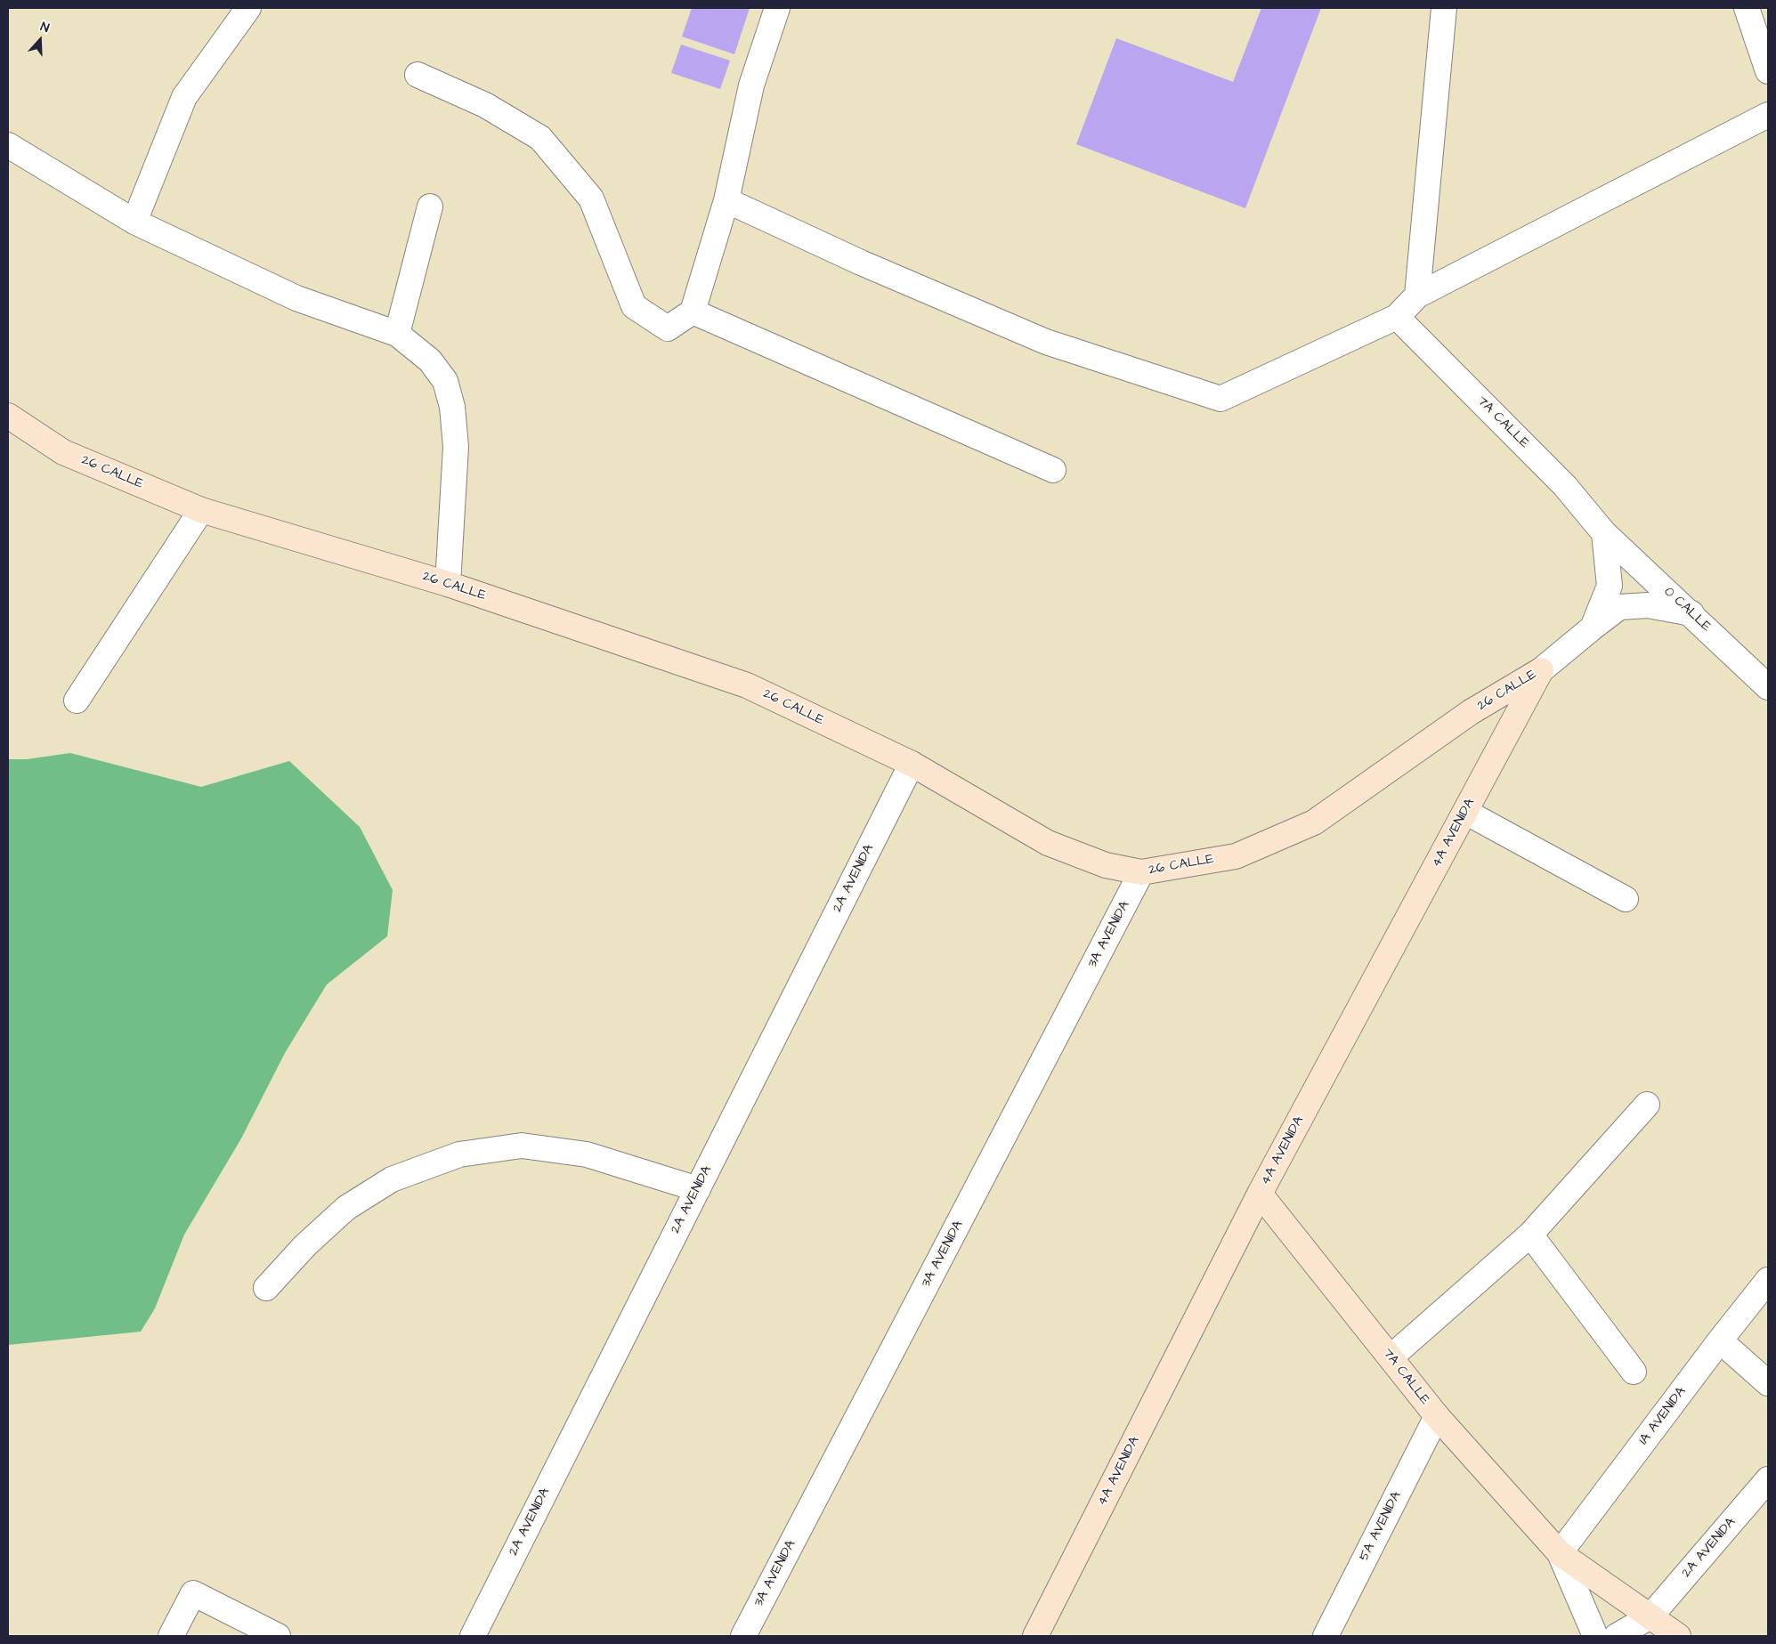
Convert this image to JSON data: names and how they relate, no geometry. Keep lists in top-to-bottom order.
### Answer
{
  "streets": {
    "street": [
      "7A CALLE",
      "26 CALLE",
      "0 CALLE",
      "4A AVENIDA",
      "2A AVENIDA",
      "3A AVENIDA",
      "1A AVENIDA",
      "5A AVENIDA"
    ]
  },
  "crossings": [
    ["7A CALLE", "0 CALLE"],
    ["7A CALLE", "4A AVENIDA"],
    ["7A CALLE", "2A AVENIDA"],
    ["7A CALLE", "1A AVENIDA"],
    ["7A CALLE", "5A AVENIDA"],
    ["26 CALLE", "4A AVENIDA"],
    ["26 CALLE", "2A AVENIDA"],
    ["26 CALLE", "3A AVENIDA"]
  ],
  "north": "top"
}
